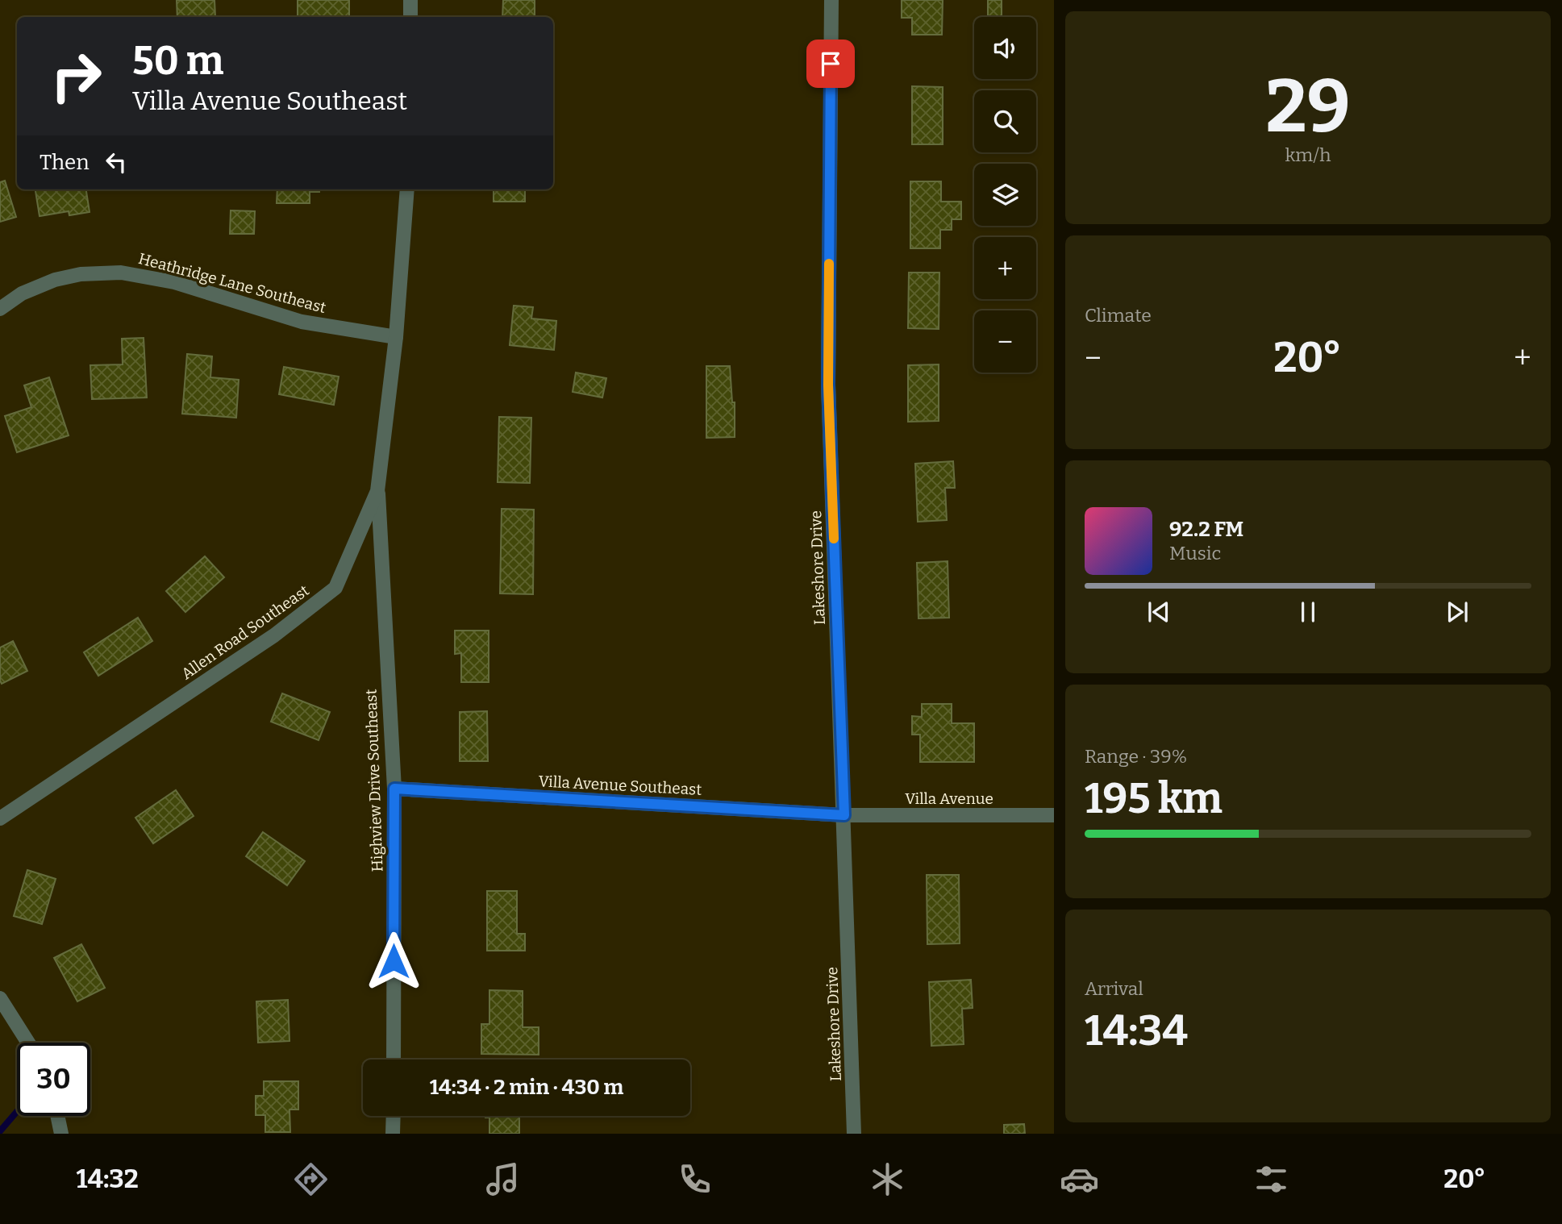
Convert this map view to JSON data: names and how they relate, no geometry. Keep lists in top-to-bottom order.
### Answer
{
  "streets": {
    "street": [
      "Heathridge Lane Southeast",
      "Lakeshore Drive",
      "Allen Road Southeast",
      "Highview Drive Southeast",
      "Villa Avenue Southeast",
      "Villa Avenue"
    ]
  },
  "crossings": [
    ["Heathridge Lane Southeast", "Allen Road Southeast"],
    ["Lakeshore Drive", "Villa Avenue Southeast"],
    ["Lakeshore Drive", "Villa Avenue"],
    ["Allen Road Southeast", "Highview Drive Southeast"],
    ["Highview Drive Southeast", "Villa Avenue Southeast"],
    ["Villa Avenue Southeast", "Villa Avenue"]
  ],
  "page": {
    "tile": [
      ["29", "km/h"],
      "Climate",
      ["Range · 39%", "195 km"],
      ["Arrival", "14:34"]
    ],
    "map_buttons": ["+", "−"],
    "turn": ["50 m", "Villa Avenue Southeast"],
    "then": "Then",
    "heat": ["−", "20°", "+"],
    "song": ["92.2 FM", "Music"],
    "limit": "30",
    "trip": "14:34 · 2 min · 430 m",
    "tabs": ["14:32", "20°"]
  }
}
